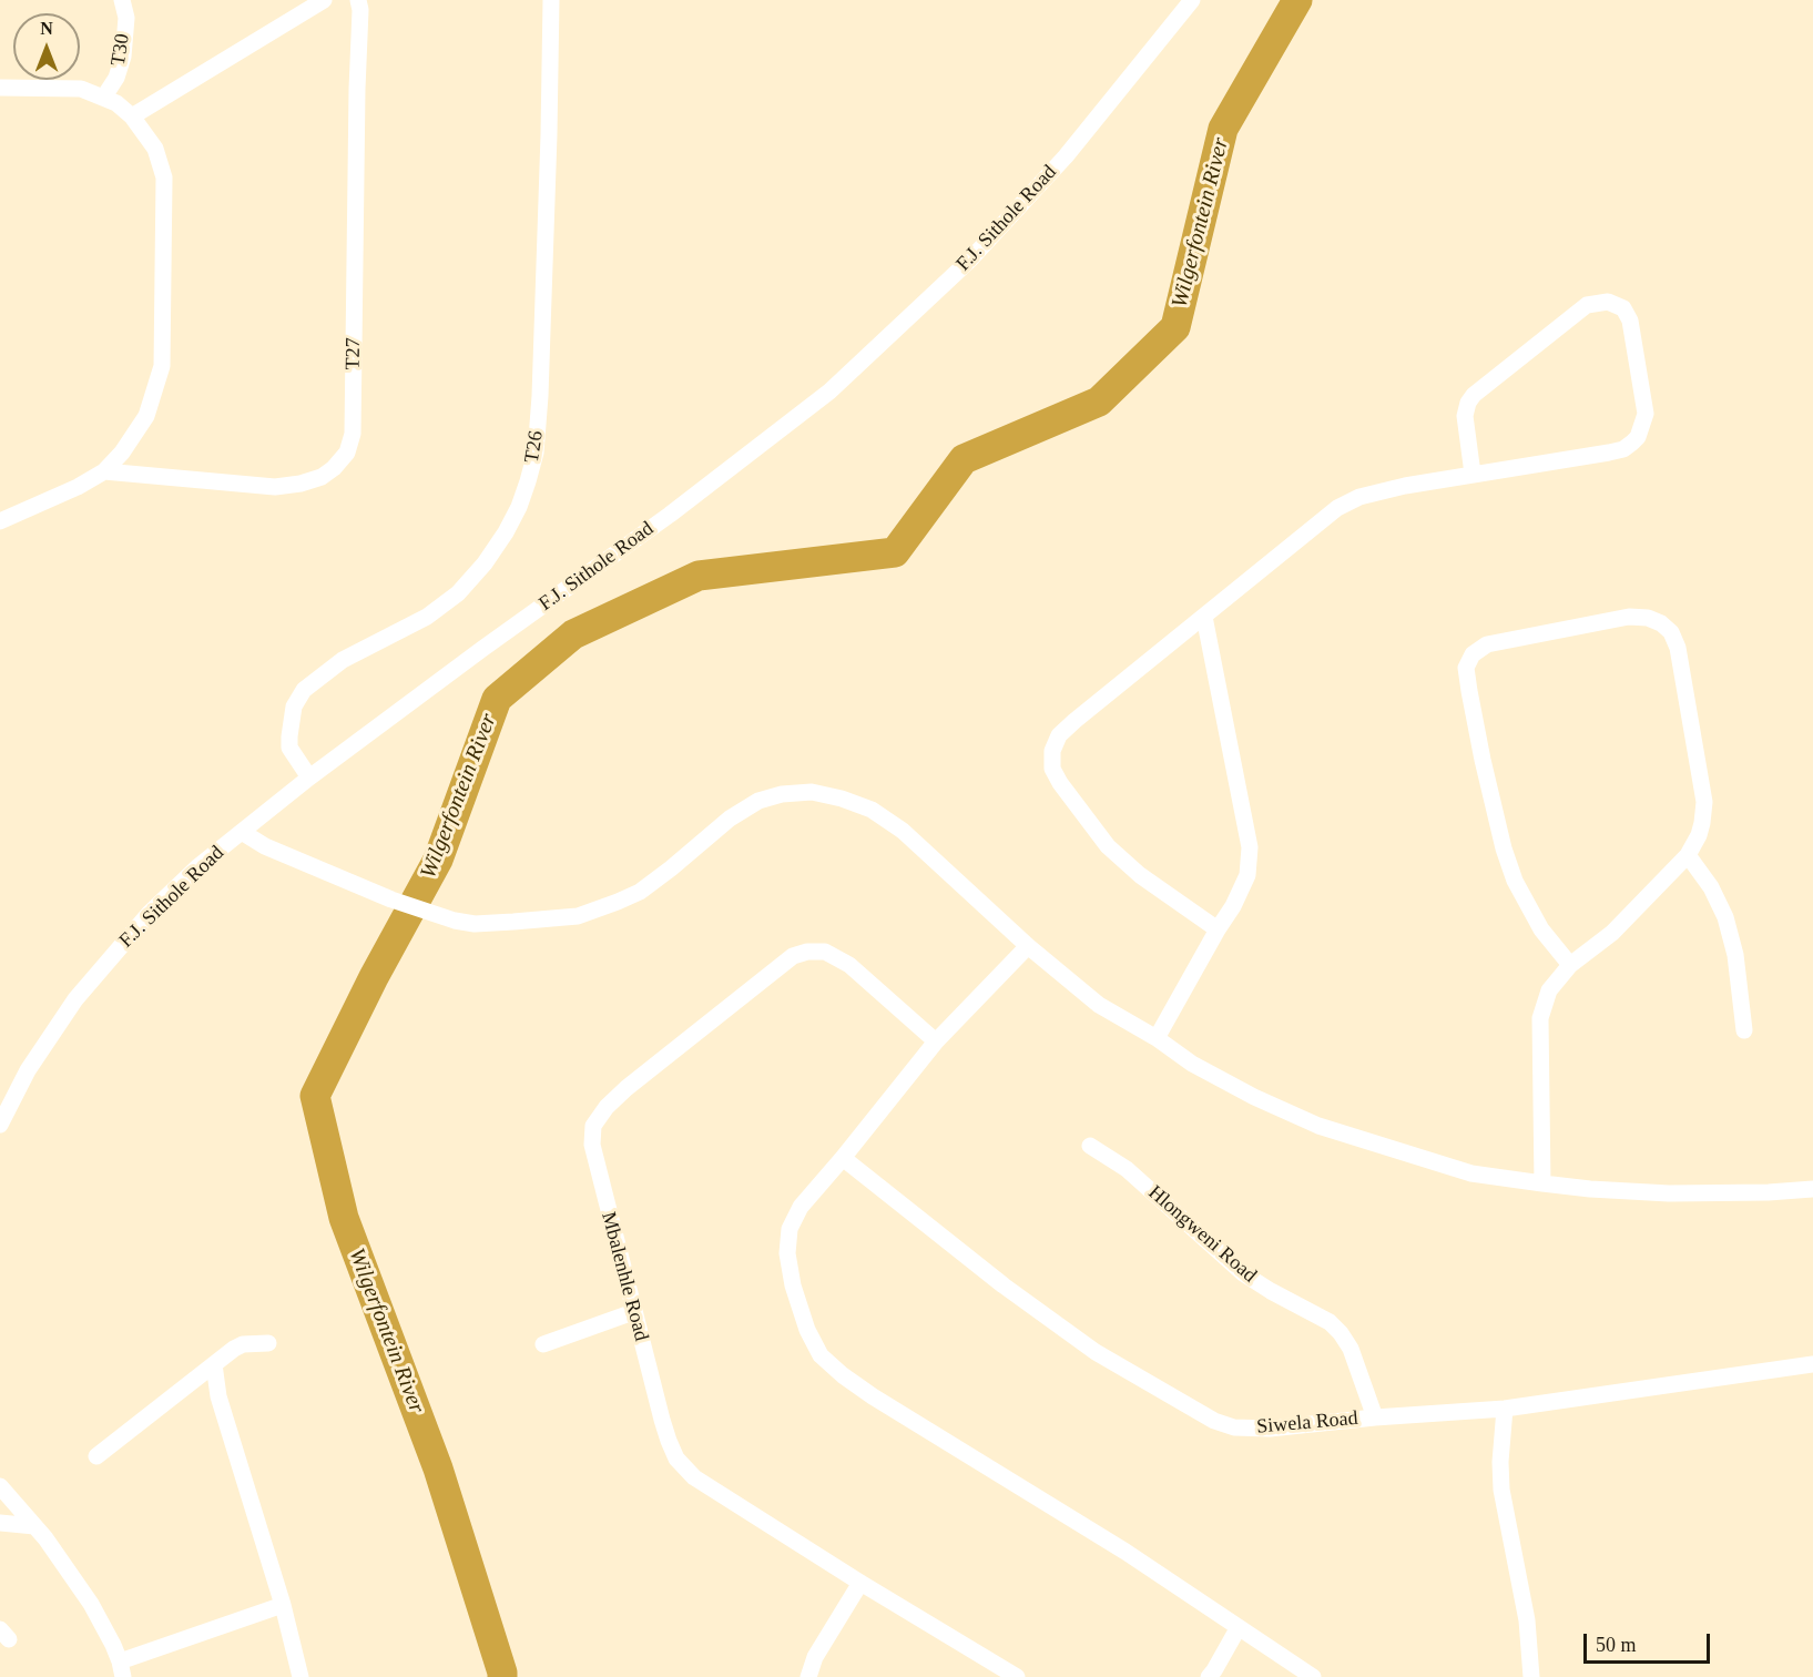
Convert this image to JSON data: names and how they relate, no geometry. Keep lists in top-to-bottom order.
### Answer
{
  "streets": {
    "street": [
      "T30",
      "F.J. Sithole Road",
      "T27",
      "T26",
      "Hlongweni Road",
      "Mbalenhle Road",
      "Siwela Road"
    ]
  },
  "crossings": [
    ["F.J. Sithole Road", "T26"],
    ["Hlongweni Road", "Siwela Road"]
  ],
  "water": ["Wilgerfontein River"],
  "scale_bar": "50 m",
  "north": "top"
}
